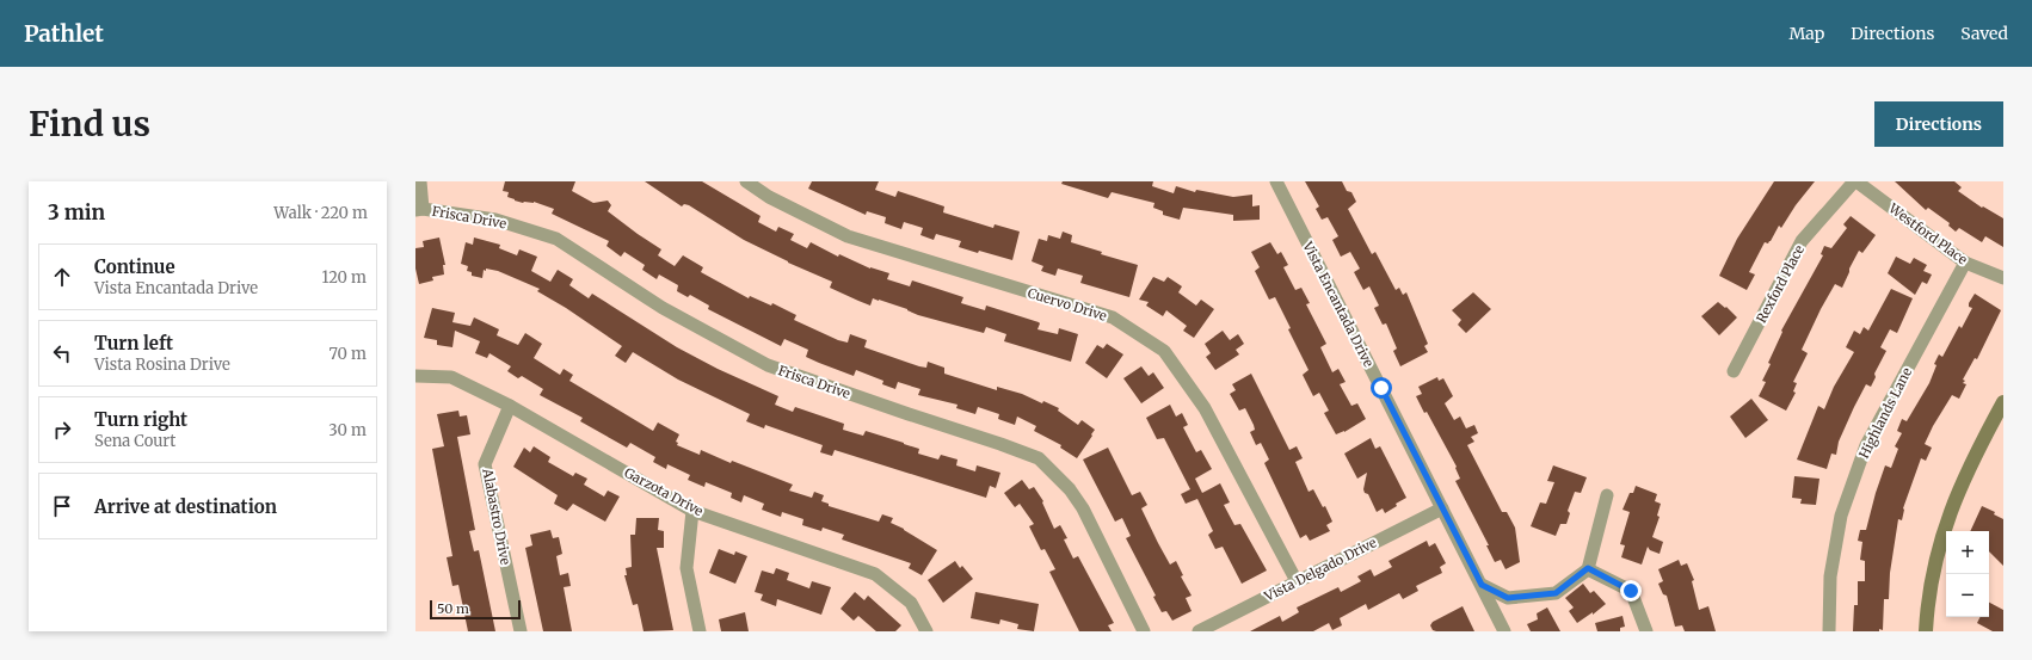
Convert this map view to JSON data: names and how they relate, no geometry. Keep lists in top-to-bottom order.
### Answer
{
  "streets": {
    "street": [
      "Frisca Drive",
      "Westford Place",
      "Rexford Place",
      "Cuervo Drive",
      "Vista Encantada Drive",
      "Highlands Lane",
      "Garzota Drive",
      "Alabastro Drive",
      "Vista Delgado Drive"
    ]
  },
  "crossings": [
    ["Westford Place", "Rexford Place"],
    ["Westford Place", "Highlands Lane"],
    ["Cuervo Drive", "Vista Delgado Drive"],
    ["Vista Encantada Drive", "Vista Delgado Drive"],
    ["Garzota Drive", "Alabastro Drive"]
  ],
  "scale_bar": "50 m",
  "page": {
    "header": "Pathlet",
    "nav": ["Map", "Directions", "Saved"],
    "buttons": "Directions",
    "title": "Find us",
    "heading": ["3 min", "Walk · 220 m"],
    "list": [
      ["Continue", "Vista Encantada Drive", "120 m"],
      ["Turn left", "Vista Rosina Drive", "70 m"],
      ["Turn right", "Sena Court", "30 m"],
      "Arrive at destination"
    ],
    "map_buttons": ["+", "−"],
    "scale": "50 m"
  }
}
